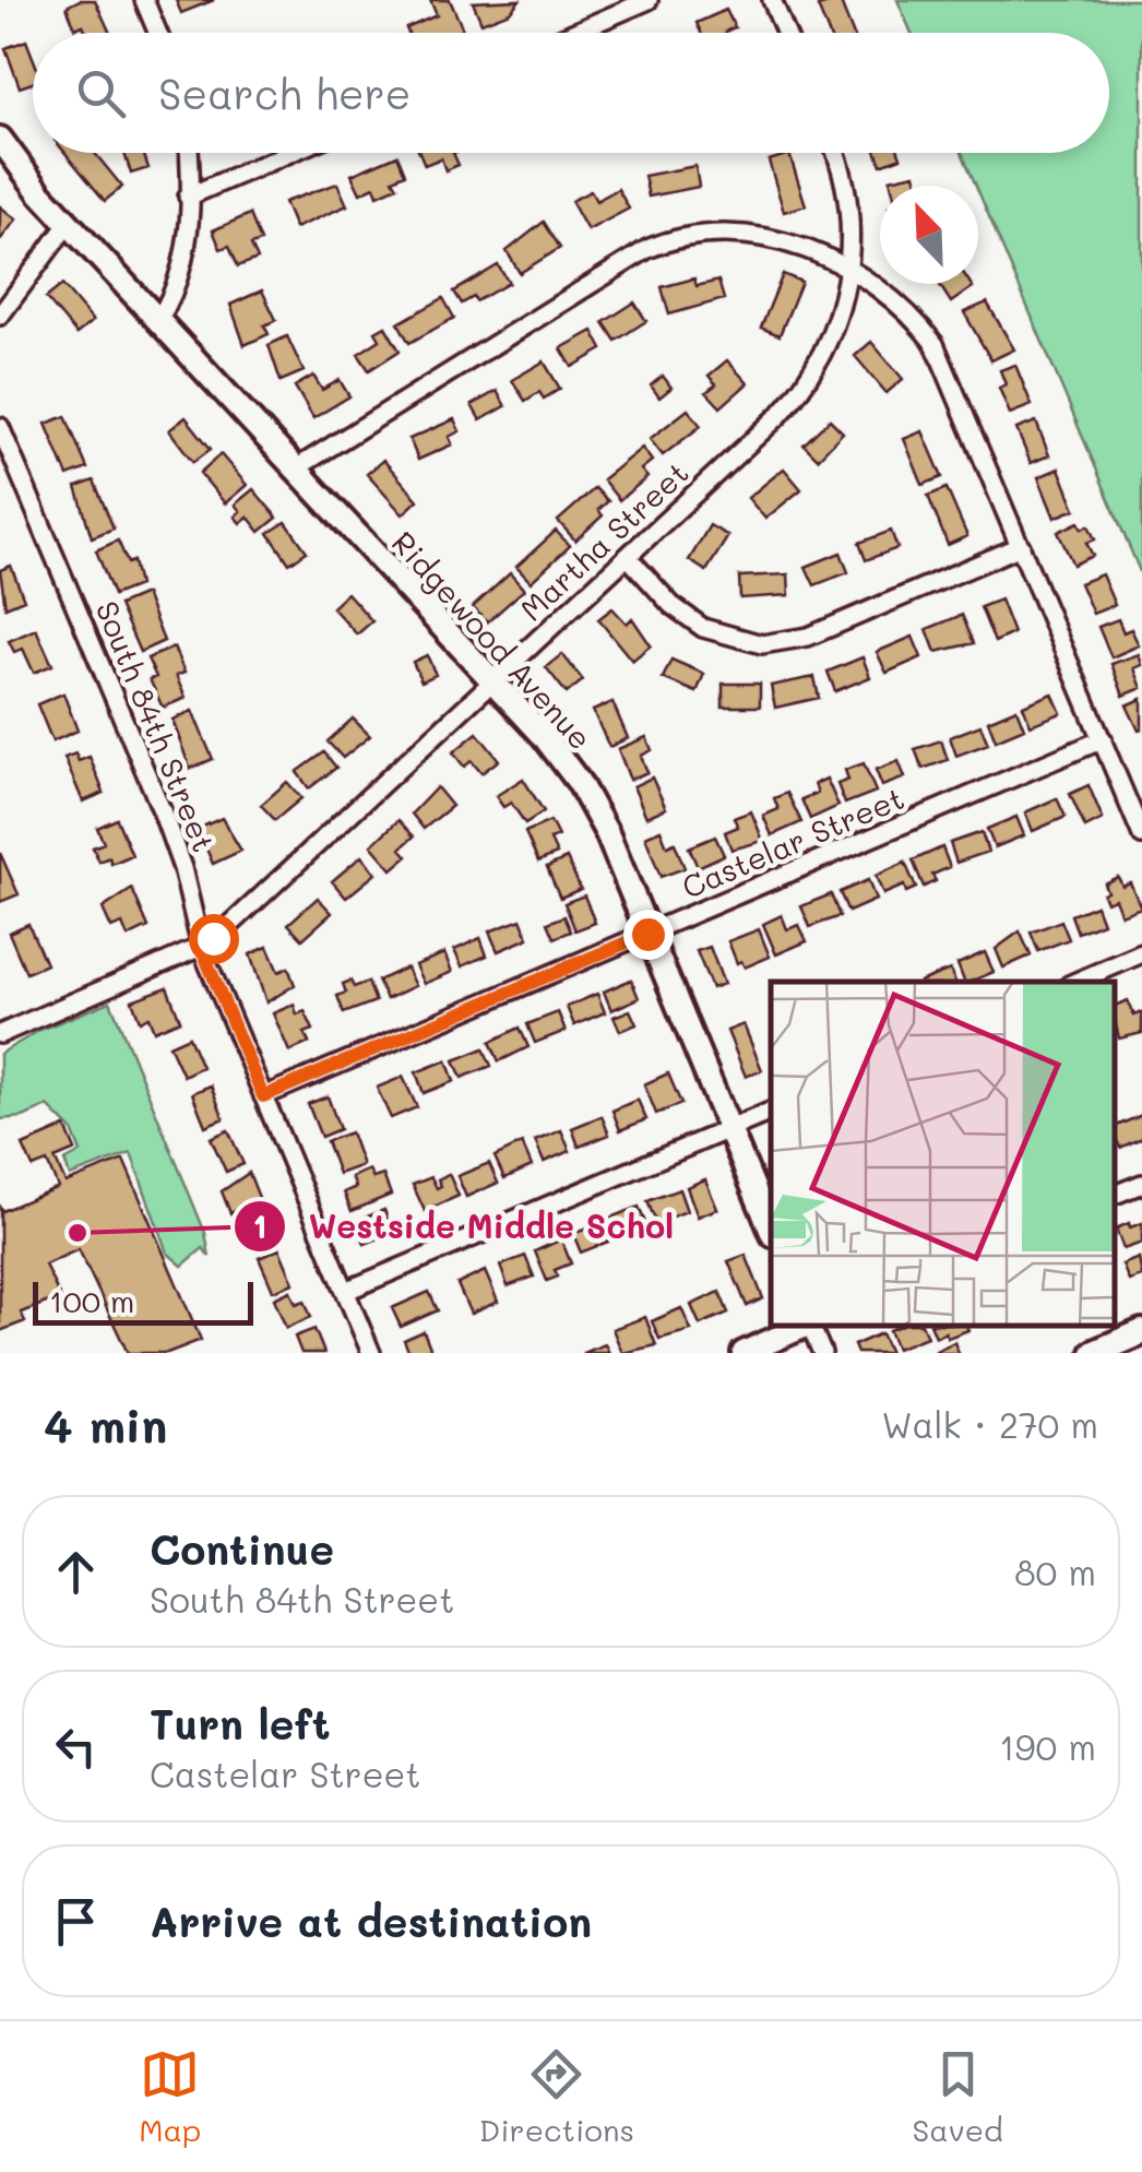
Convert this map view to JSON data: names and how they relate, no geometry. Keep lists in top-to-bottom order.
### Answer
{
  "streets": {
    "main road": ["Ridgewood Avenue"],
    "street": ["Martha Street", "South 84th Street", "Castelar Street"]
  },
  "crossings": [
    ["Martha Street", "Ridgewood Avenue"],
    ["Martha Street", "South 84th Street"],
    ["Ridgewood Avenue", "Castelar Street"],
    ["South 84th Street", "Castelar Street"]
  ],
  "places": ["Westside Middle Schol"],
  "scale_bar": "100 m",
  "north": "top left",
  "page": {
    "search": "Search here",
    "scale": "100 m",
    "heading": ["4 min", "Walk · 270 m"],
    "list": [
      ["Continue", "South 84th Street", "80 m"],
      ["Turn left", "Castelar Street", "190 m"],
      "Arrive at destination"
    ],
    "nav": ["Map", "Directions", "Saved"]
  }
}
